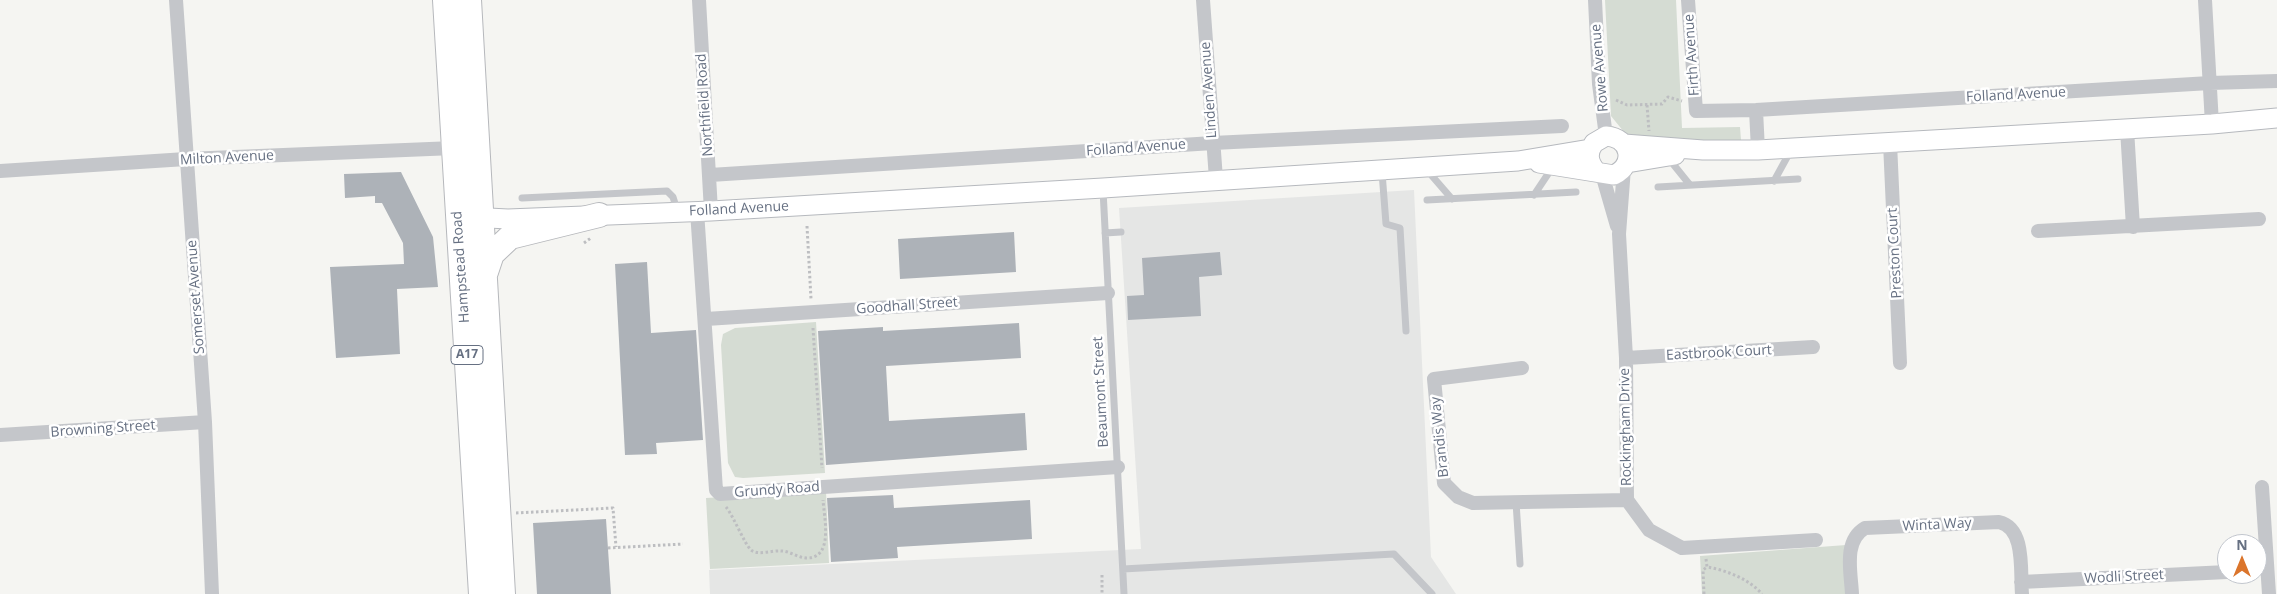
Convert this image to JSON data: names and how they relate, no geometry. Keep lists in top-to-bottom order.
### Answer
{
  "streets": {
    "highway": ["Hampstead Road", "A17"],
    "street": [
      "Firth Avenue",
      "Rowe Avenue",
      "Linden Avenue",
      "Folland Avenue",
      "Northfield Road",
      "Milton Avenue",
      "Preston Court",
      "Somerset Avenue",
      "Goodhall Street",
      "Eastbrook Court",
      "Rockingham Drive",
      "Browning Street",
      "Brandis Way",
      "Grundy Road",
      "Winta Way",
      "Wodli Street"
    ],
    "lane": ["Beaumont Street"]
  },
  "crossings": [
    ["Firth Avenue", "Folland Avenue"],
    ["Rowe Avenue", "Folland Avenue"],
    ["Rowe Avenue", "Rockingham Drive"],
    ["Linden Avenue", "Folland Avenue"],
    ["Folland Avenue", "Northfield Road"],
    ["Folland Avenue", "Hampstead Road"],
    ["Folland Avenue", "Beaumont Street"],
    ["Folland Avenue", "Rockingham Drive"],
    ["Folland Avenue", "Grundy Road"],
    ["Northfield Road", "Grundy Road"],
    ["Milton Avenue", "Hampstead Road"],
    ["Milton Avenue", "Somerset Avenue"],
    ["Somerset Avenue", "Browning Street"],
    ["Goodhall Street", "Beaumont Street"],
    ["Goodhall Street", "Grundy Road"],
    ["Eastbrook Court", "Rockingham Drive"],
    ["Beaumont Street", "Grundy Road"],
    ["Rockingham Drive", "Brandis Way"],
    ["Winta Way", "Wodli Street"]
  ],
  "north": "top"
}
